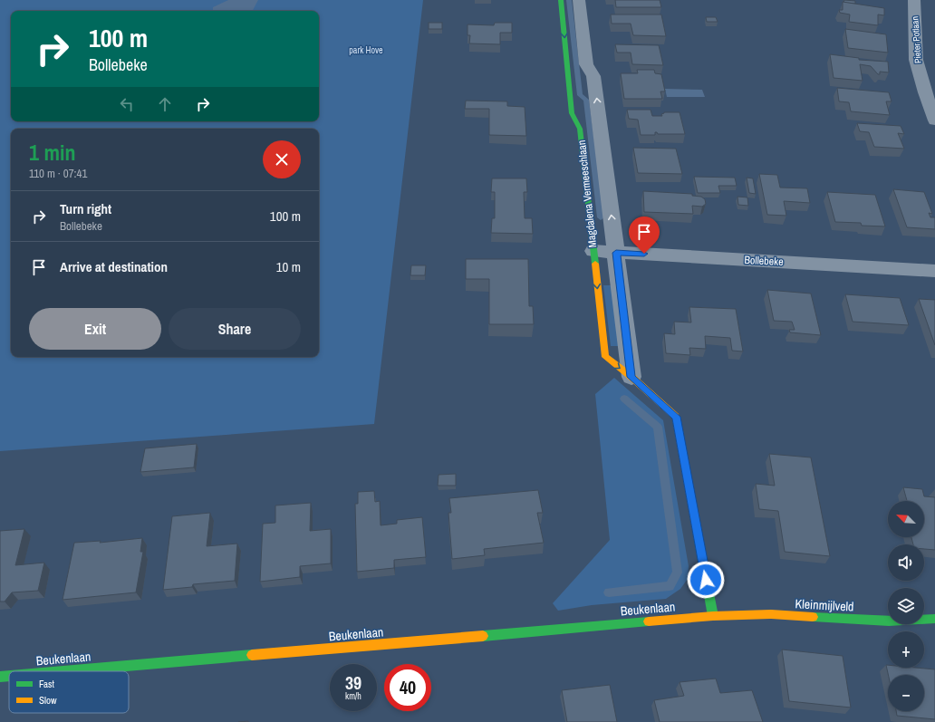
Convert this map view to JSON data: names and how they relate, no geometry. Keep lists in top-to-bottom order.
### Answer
{
  "streets": {
    "street": [
      "Pieter Potlaan",
      "Magdalena Vermeeschlaan",
      "Bollebeke",
      "Kleinmijlveld",
      "Beukenlaan"
    ]
  },
  "crossings": [
    ["Magdalena Vermeeschlaan", "Bollebeke"],
    ["Magdalena Vermeeschlaan", "Kleinmijlveld"],
    ["Magdalena Vermeeschlaan", "Beukenlaan"],
    ["Kleinmijlveld", "Beukenlaan"]
  ],
  "parks": ["park Hove"],
  "legend": ["Fast", "Slow"],
  "north": "top left",
  "page": {
    "turn": ["100 m", "Bollebeke"],
    "heading": ["1 min", "110 m · 07:41"],
    "list": [
      {
        "name": "Turn right",
        "note": "Bollebeke",
        "value": "100 m"
      },
      {
        "name": "Arrive at destination",
        "value": "10 m"
      }
    ],
    "buttons": ["Exit", "Share"],
    "map_buttons": ["+", "−"],
    "speed": "39 km/h",
    "limit": "40"
  }
}
